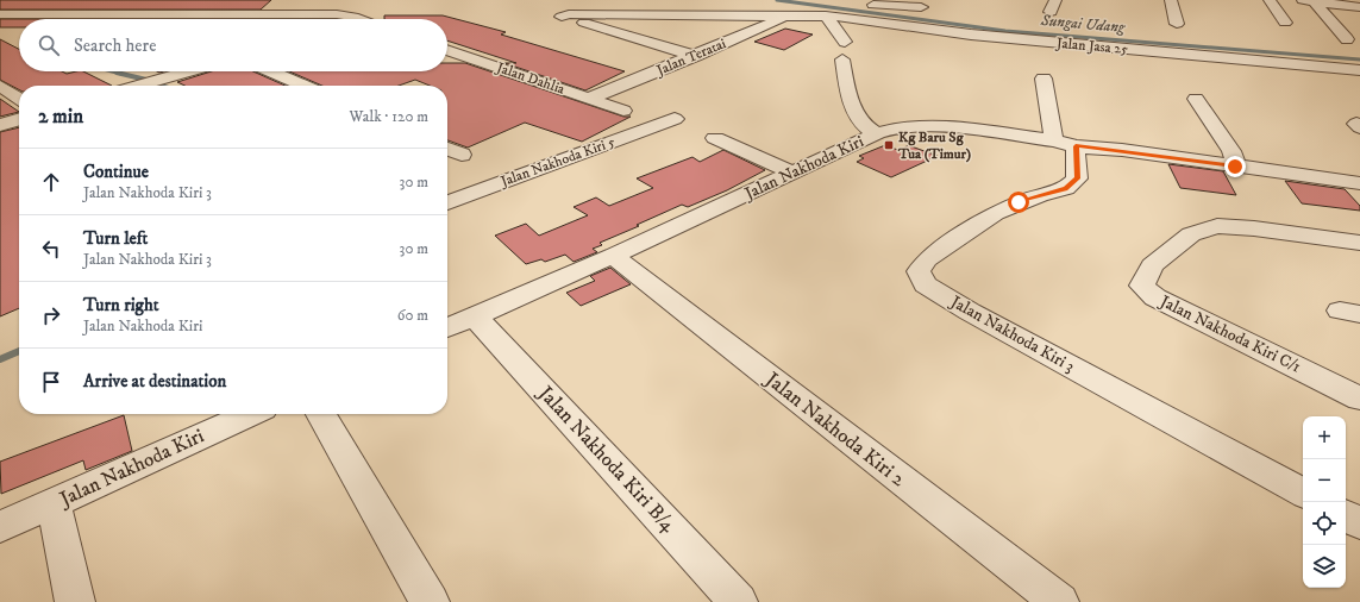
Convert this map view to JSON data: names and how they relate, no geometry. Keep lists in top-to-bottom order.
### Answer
{
  "streets": {
    "street": [
      "Jalan Jasa 25",
      "Jalan Teratai",
      "Jalan Dahlia",
      "Jalan Nakhoda Kiri 5",
      "Jalan Nakhoda Kiri",
      "Jalan Nakhoda Kiri 3",
      "Jalan Nakhoda Kiri C/1",
      "Jalan Nakhoda Kiri 2",
      "Jalan Nakhoda Kiri B/4"
    ]
  },
  "crossings": [
    ["Jalan Jasa 25", "Jalan Teratai"],
    ["Jalan Teratai", "Jalan Dahlia"],
    ["Jalan Nakhoda Kiri", "Jalan Nakhoda Kiri 3"],
    ["Jalan Nakhoda Kiri", "Jalan Nakhoda Kiri 2"],
    ["Jalan Nakhoda Kiri", "Jalan Nakhoda Kiri B/4"]
  ],
  "water": ["Sungai Udang"],
  "places": {
    "transit": ["Kg Baru Sg Tua (Timur)"]
  },
  "page": {
    "search": "Search here",
    "heading": ["2 min", "Walk · 120 m"],
    "list": [
      ["Continue", "Jalan Nakhoda Kiri 3", "30 m"],
      ["Turn left", "Jalan Nakhoda Kiri 3", "30 m"],
      ["Turn right", "Jalan Nakhoda Kiri", "60 m"],
      "Arrive at destination"
    ],
    "map_buttons": ["+", "−"]
  }
}
